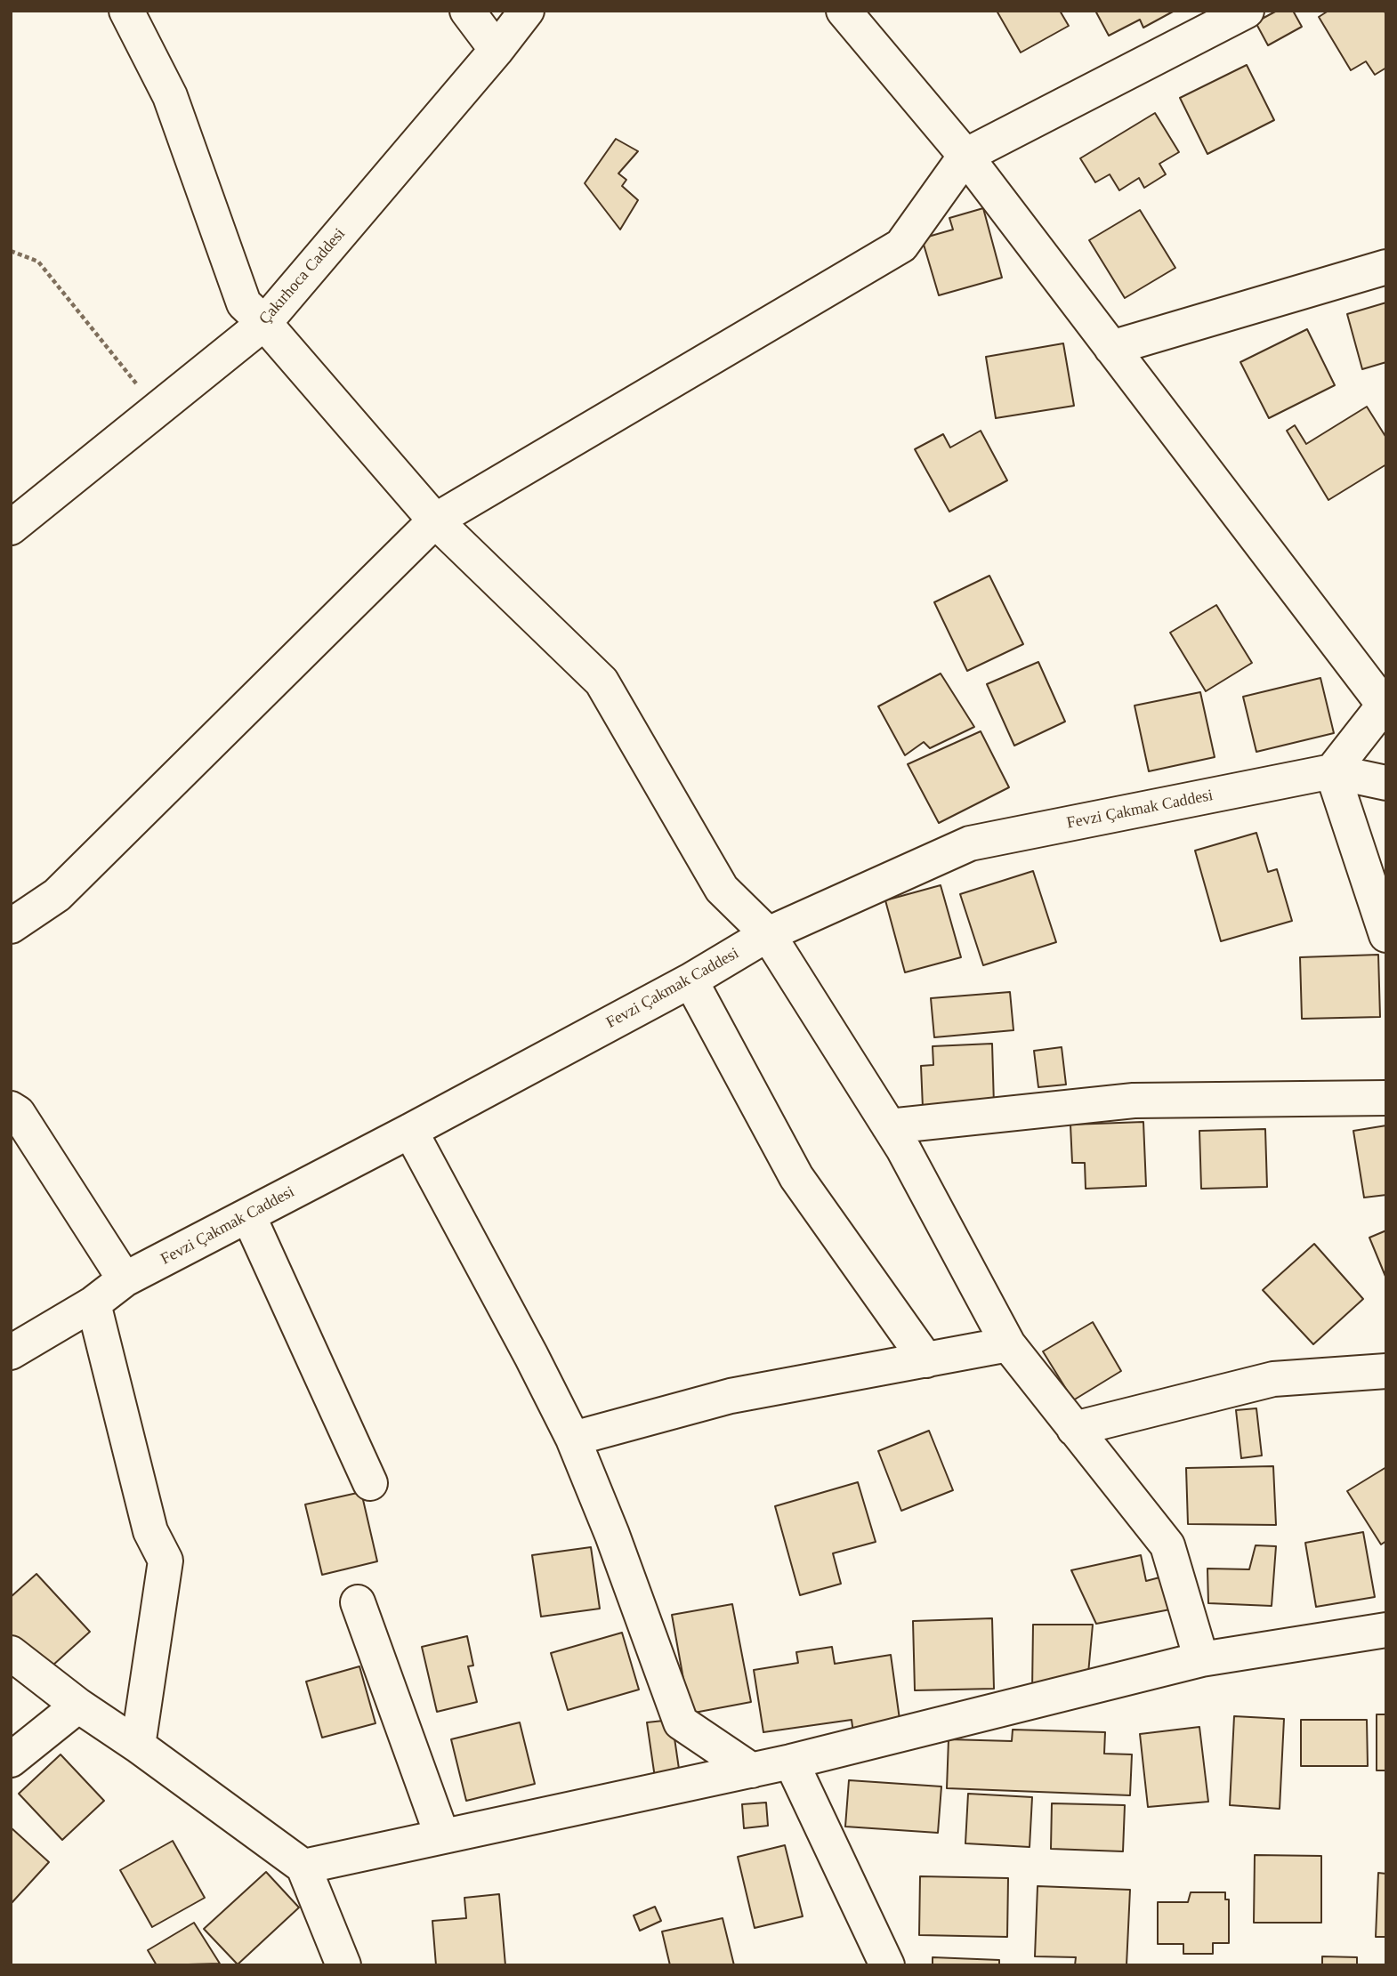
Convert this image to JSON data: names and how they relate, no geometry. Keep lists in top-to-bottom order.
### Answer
{
  "streets": {
    "street": ["Çakırhoca Caddesi", "Fevzi Çakmak Caddesi"]
  }
}
